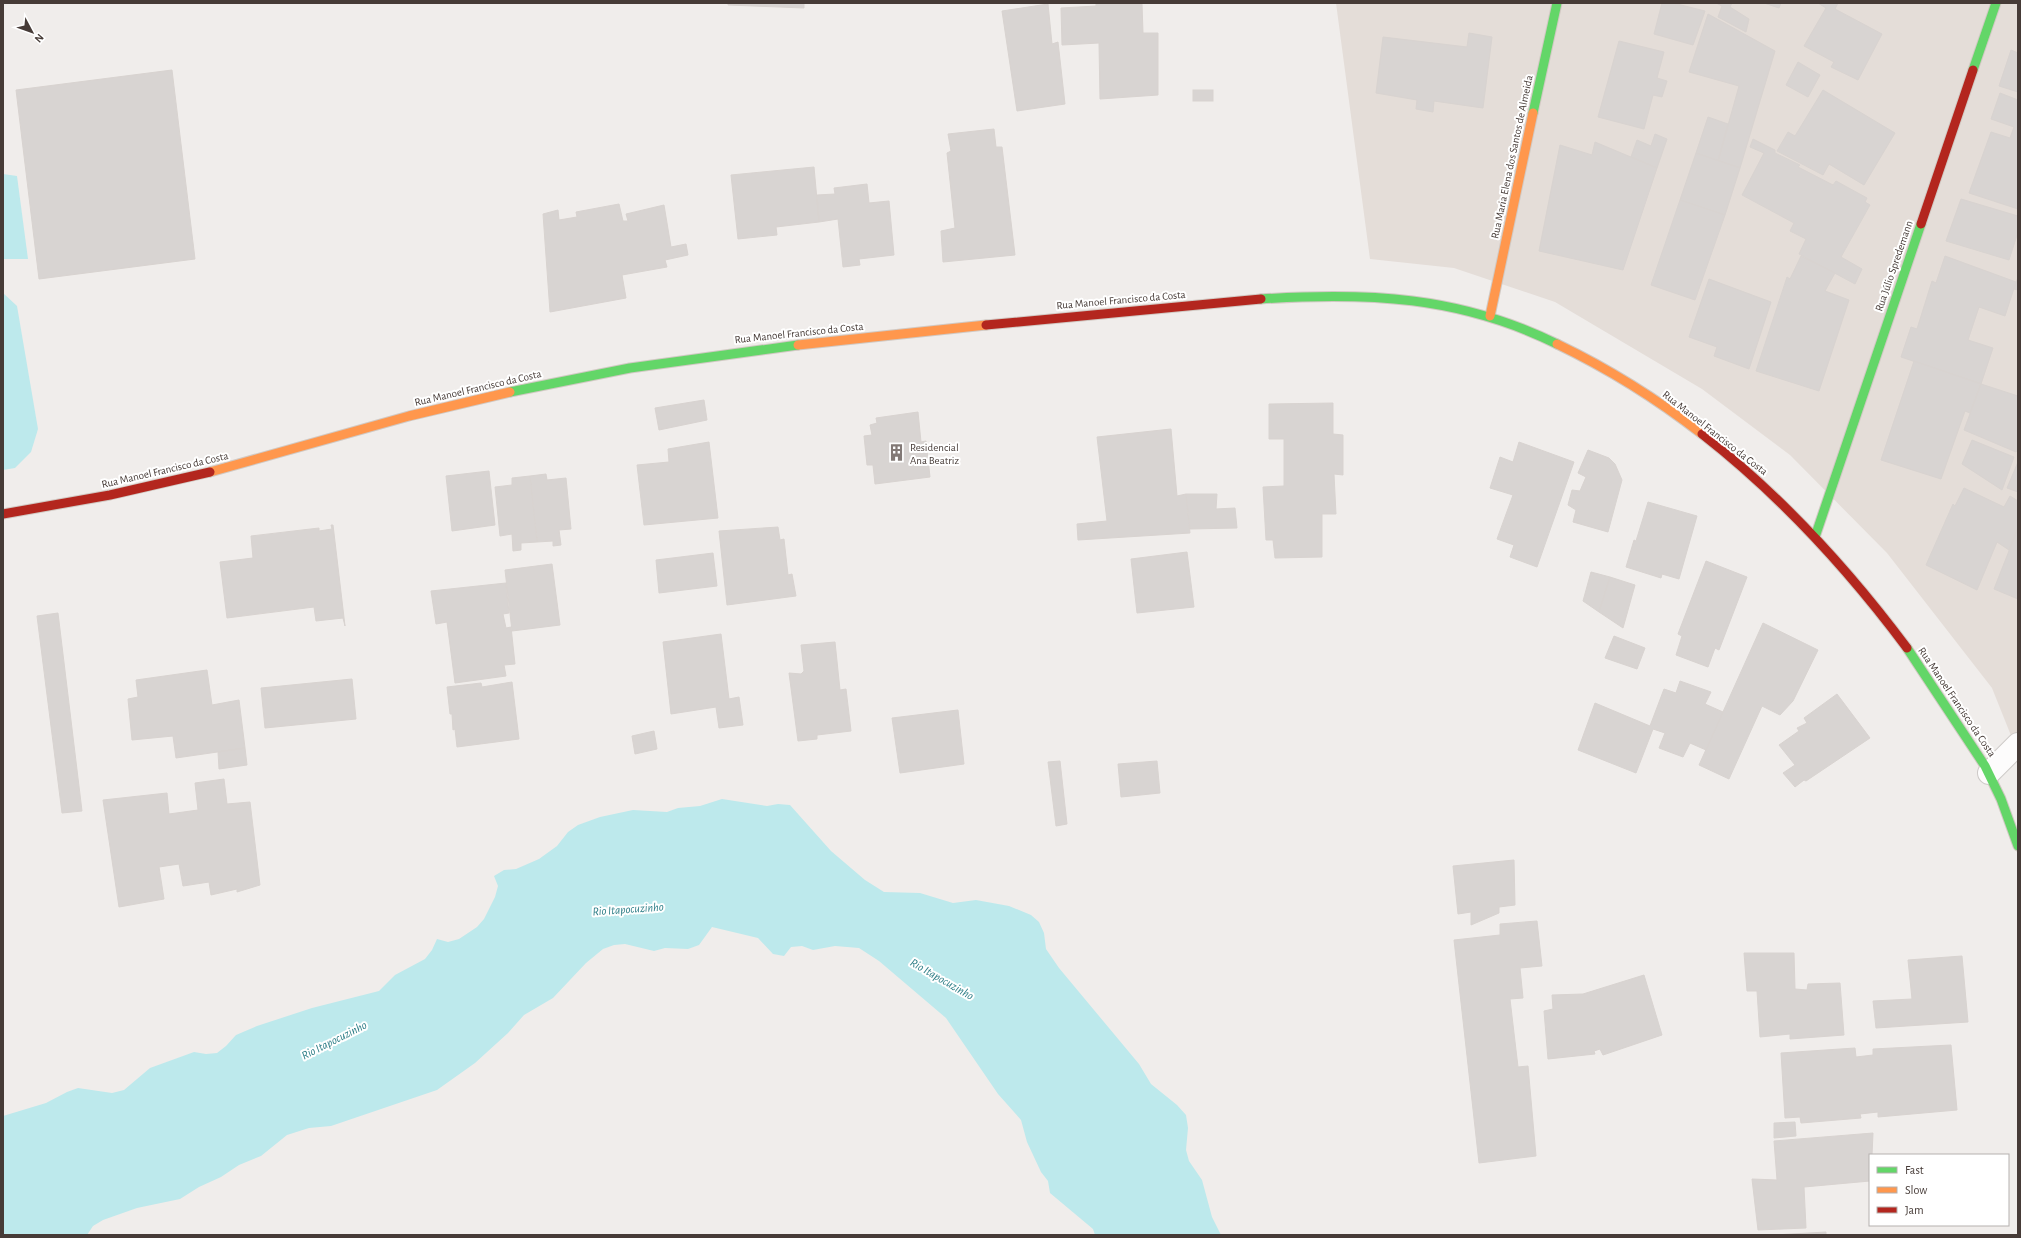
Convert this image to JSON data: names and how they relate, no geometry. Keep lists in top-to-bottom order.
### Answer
{
  "streets": {
    "main road": ["Rua Maria Elena dos Santos de Almeida", "Rua Júlio Spredemann", "Rua Manoel Francisco da Costa"]
  },
  "crossings": [
    ["Rua Maria Elena dos Santos de Almeida", "Rua Manoel Francisco da Costa"],
    ["Rua Júlio Spredemann", "Rua Manoel Francisco da Costa"]
  ],
  "water": ["Rio Itapocuzinho"],
  "places": {
    "building": ["Residencial Ana Beatriz"]
  },
  "legend": ["Fast", "Slow", "Jam"],
  "north": "bottom right"
}
